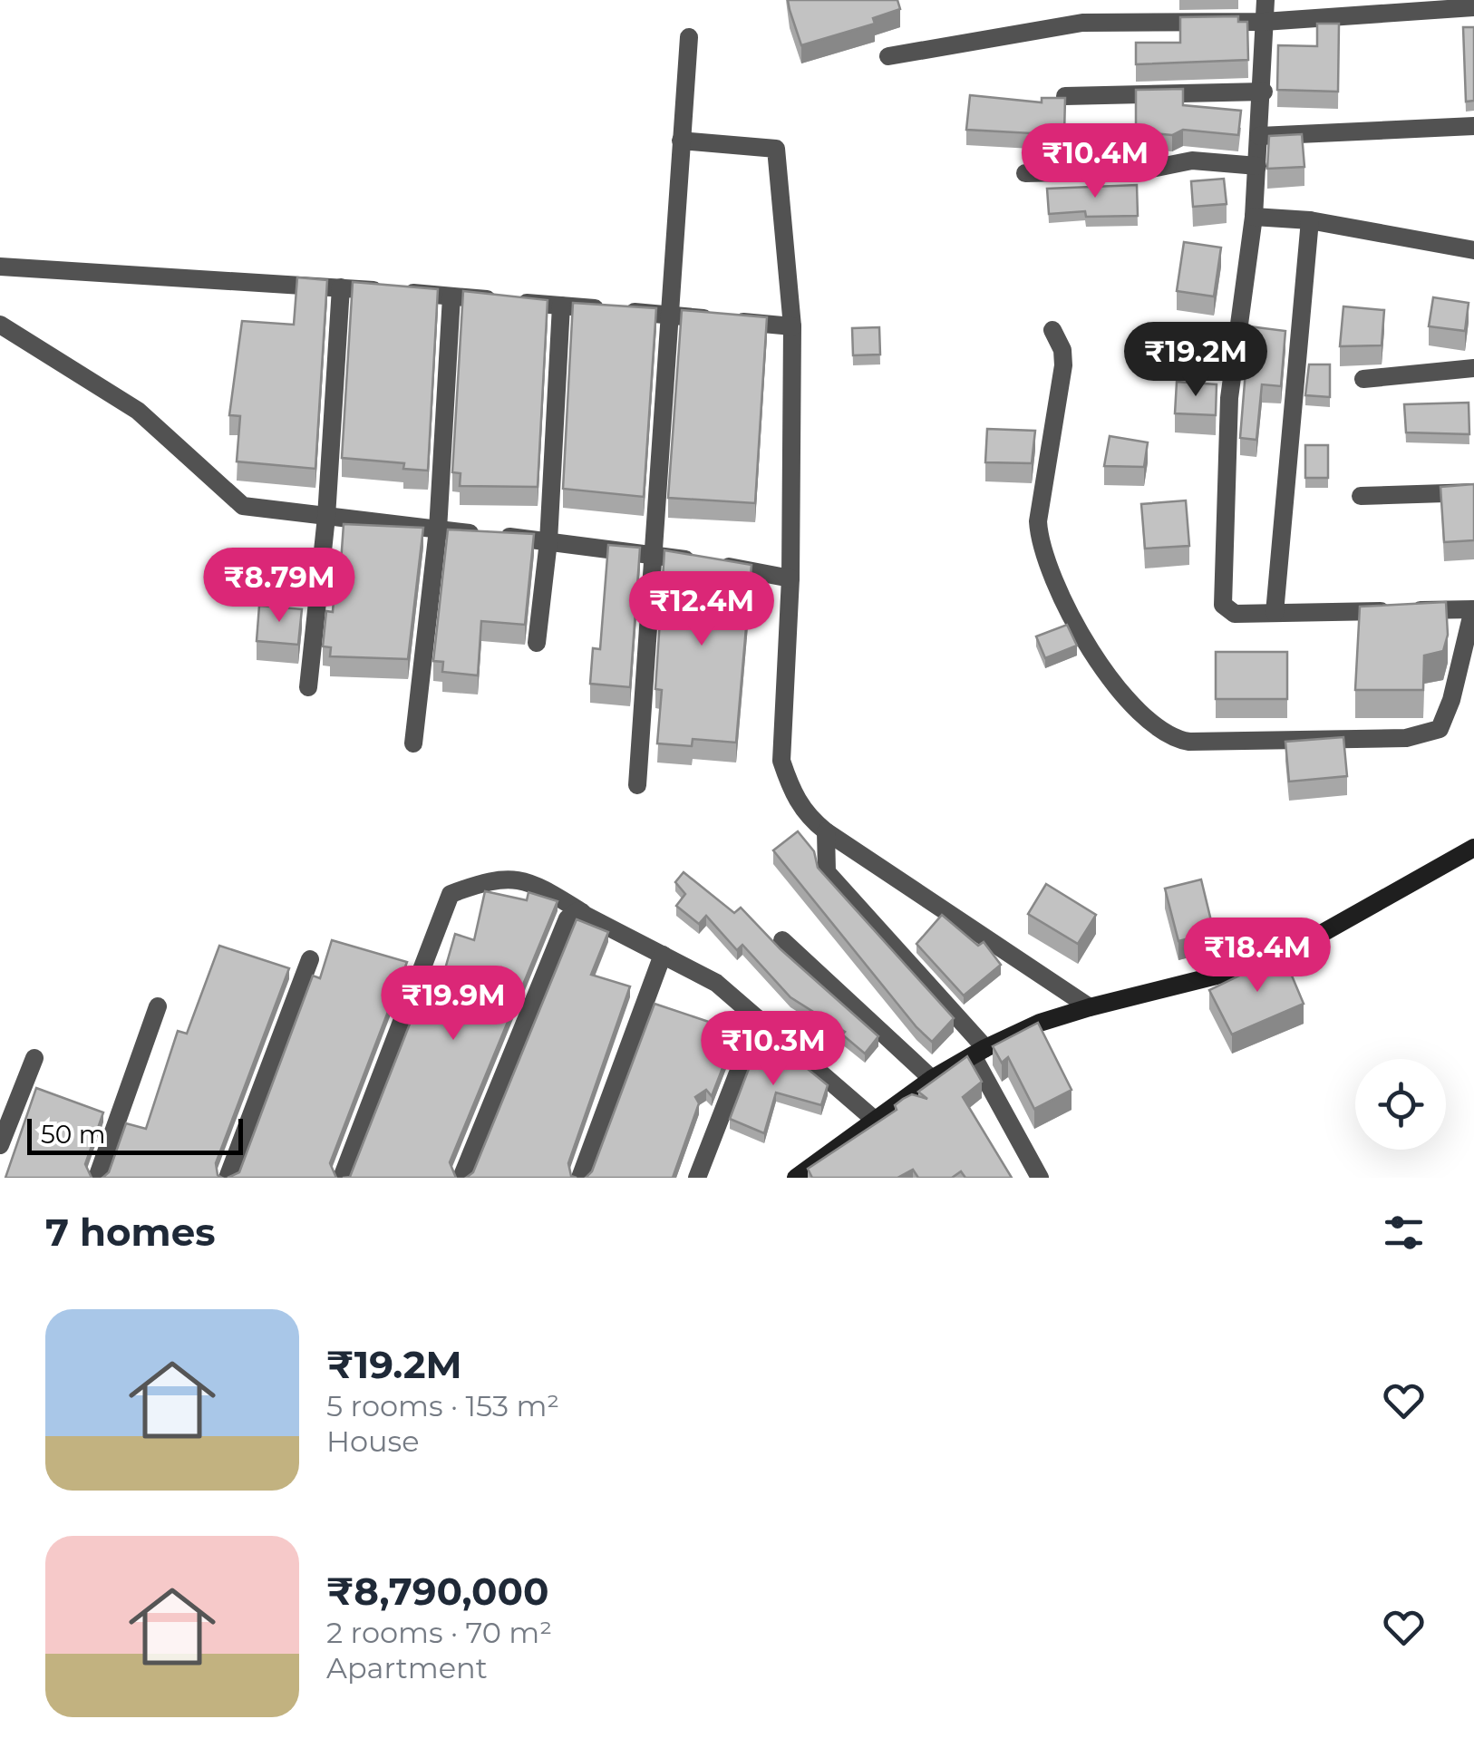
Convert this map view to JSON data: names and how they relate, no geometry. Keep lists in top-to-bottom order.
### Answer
{
  "scale_bar": "50 m",
  "page": {
    "price": [
      "₹10.4M",
      "₹19.2M",
      "₹8.79M",
      "₹12.4M",
      "₹18.4M",
      "₹19.9M",
      "₹10.3M"
    ],
    "scale": "50 m",
    "heading": "7 homes",
    "list": [
      {
        "name": "₹19.2M",
        "note": "5 rooms · 153 m² · House"
      },
      {
        "name": "₹8,790,000",
        "note": "2 rooms · 70 m² · Apartment"
      }
    ]
  }
}
